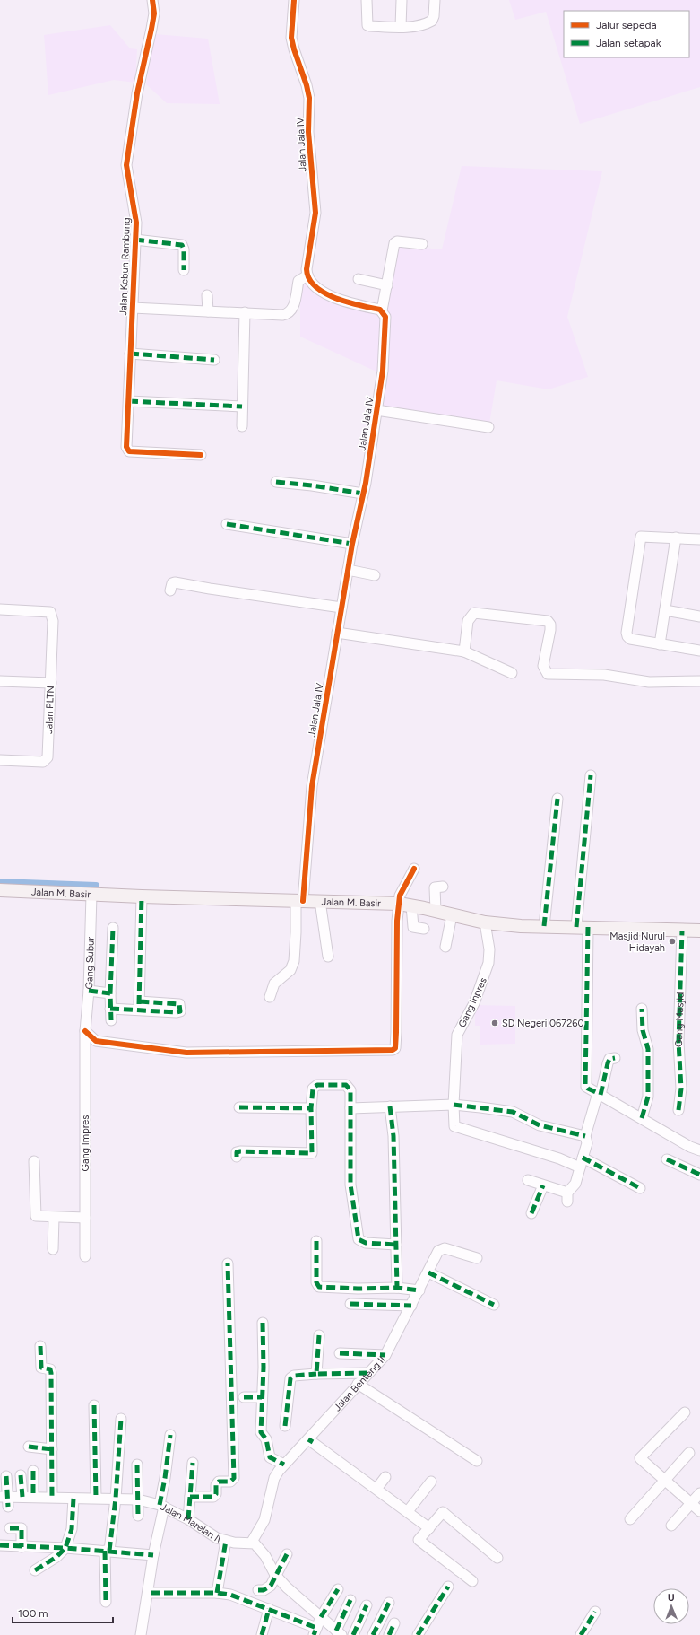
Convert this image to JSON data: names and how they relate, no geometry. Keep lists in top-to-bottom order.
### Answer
{
  "streets": {
    "main road": ["Jalan M. Basir"],
    "street": [
      "Jalan Jala IV",
      "Jalan Kebun Rambung",
      "Jalan PLTN",
      "Gang Subur",
      "Gang Inpres",
      "Gang Masjid",
      "Gang Impres",
      "Jalan Benteng II",
      "Jalan Marelan II"
    ]
  },
  "crossings": [
    ["Jalan Jala IV", "Jalan M. Basir"],
    ["Jalan M. Basir", "Gang Subur"],
    ["Jalan M. Basir", "Gang Inpres"],
    ["Jalan M. Basir", "Gang Masjid"],
    ["Gang Subur", "Gang Impres"],
    ["Jalan Benteng II", "Jalan Marelan II"]
  ],
  "places": ["Masjid Nurul Hidayah", "SD Negeri 067260"],
  "legend": ["Jalur sepeda", "Jalan setapak"],
  "scale_bar": "100 m",
  "north": "top"
}
